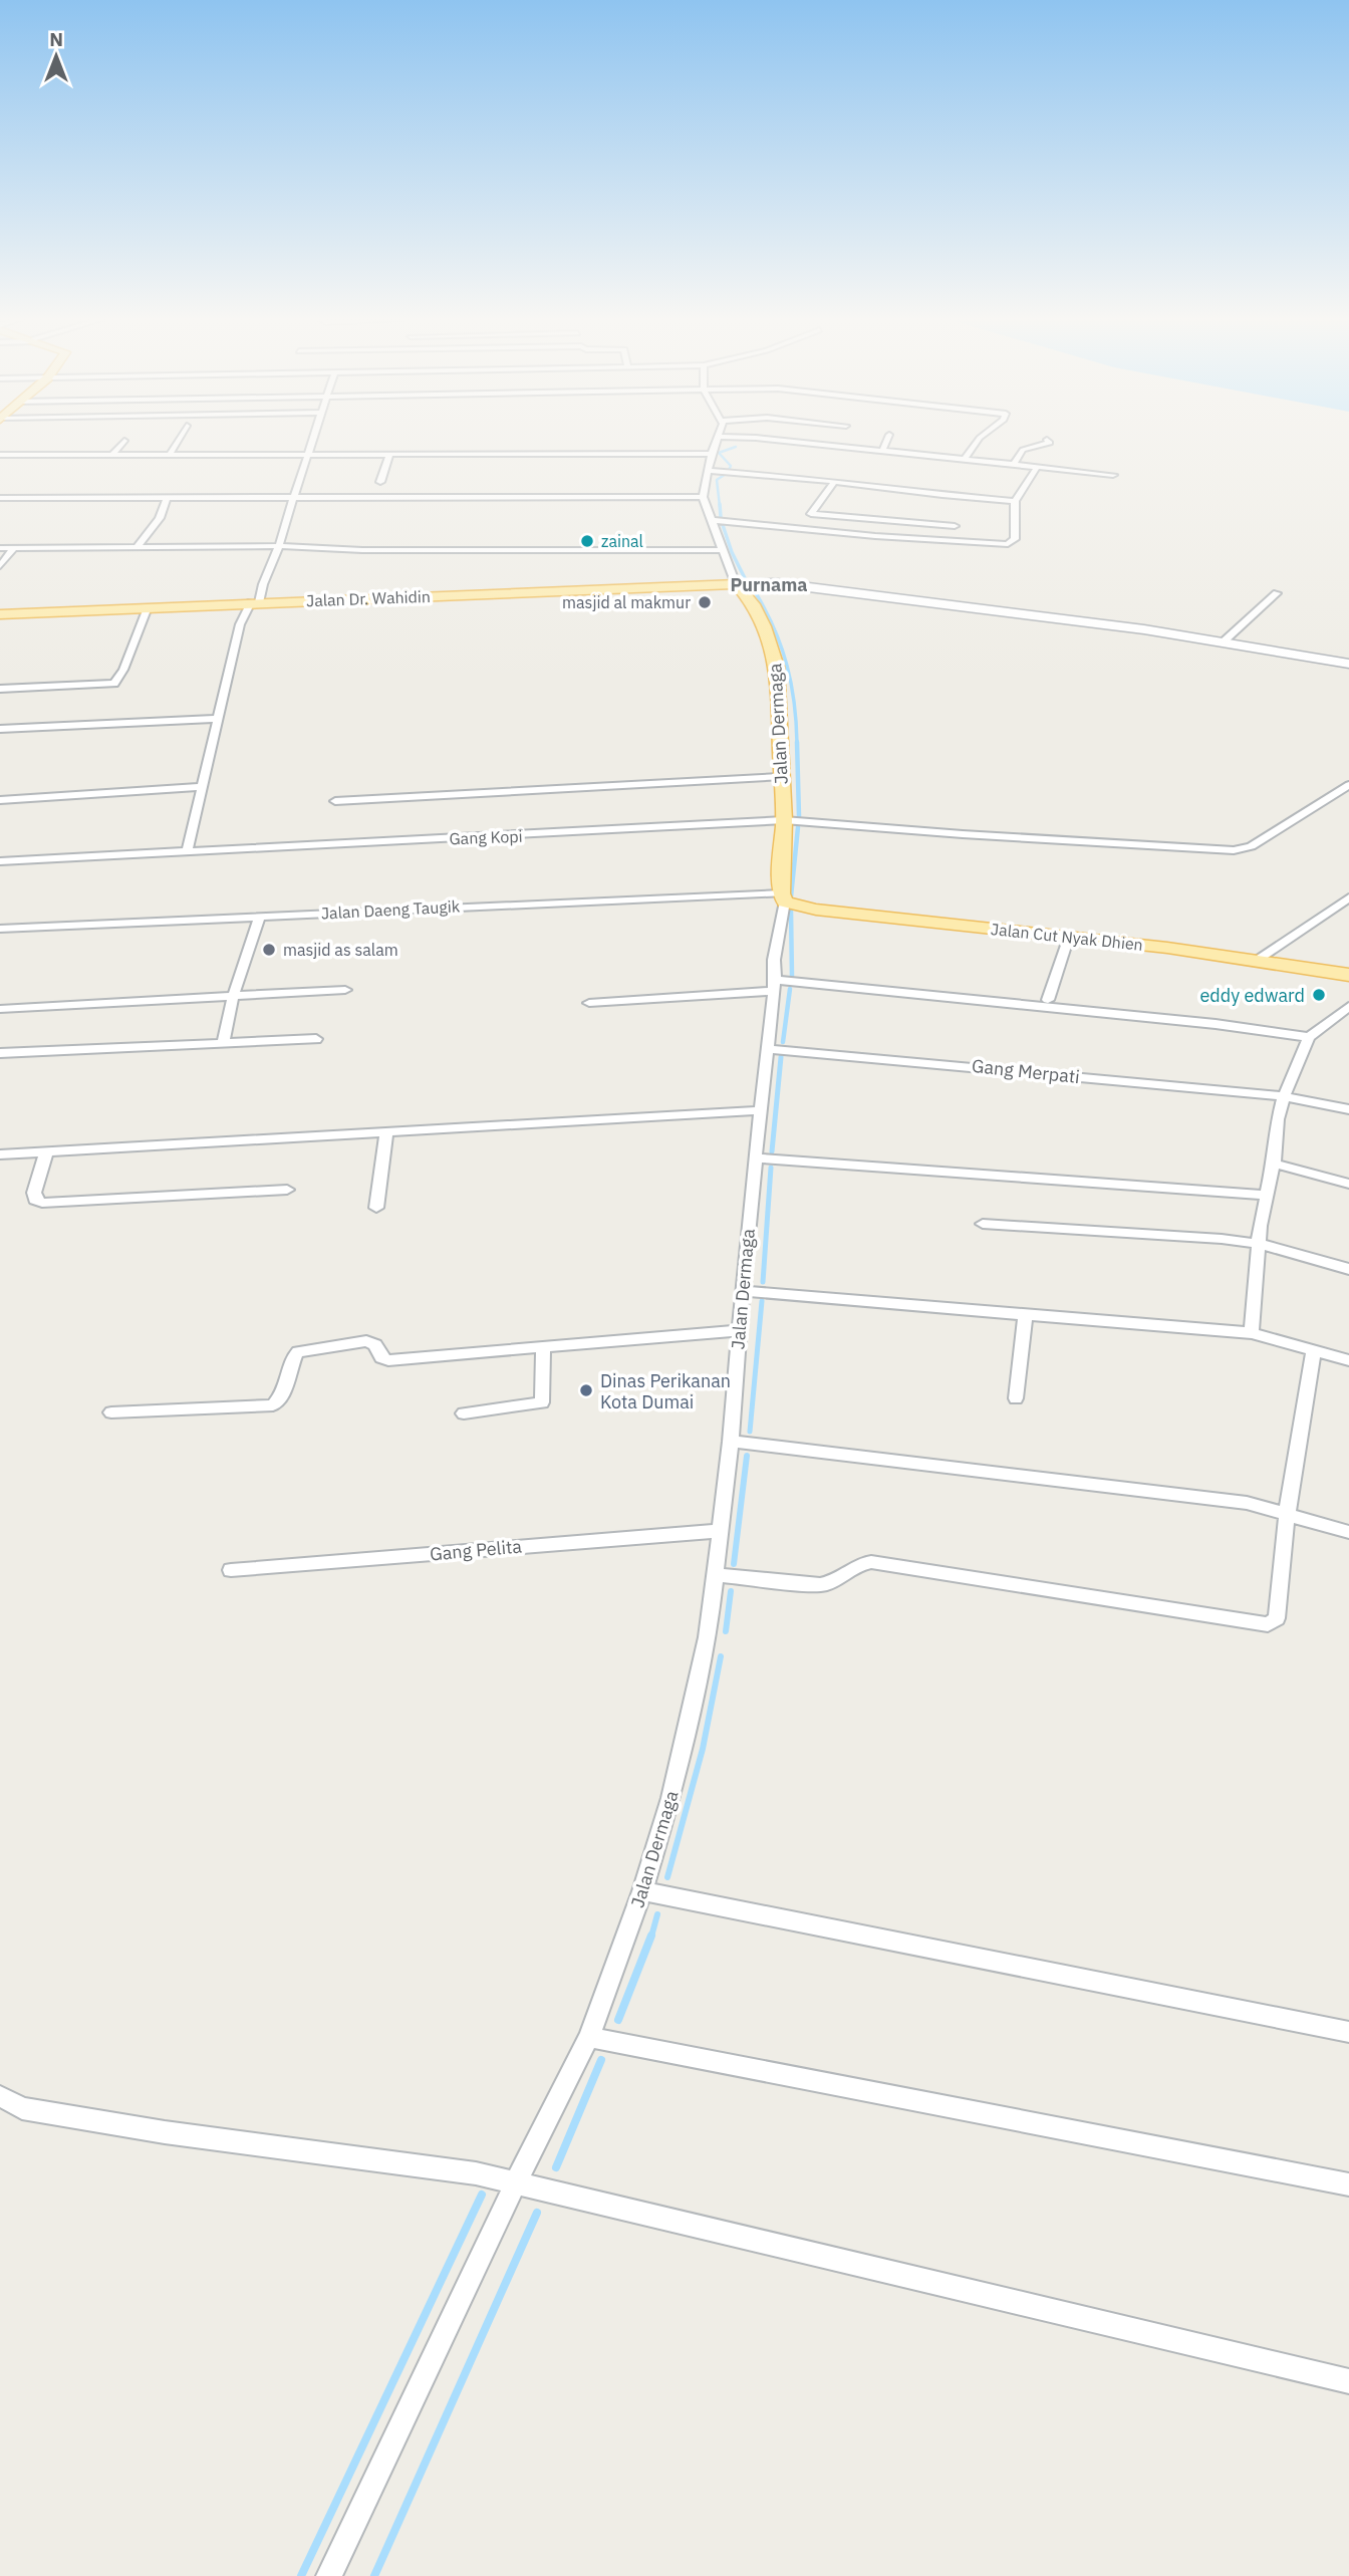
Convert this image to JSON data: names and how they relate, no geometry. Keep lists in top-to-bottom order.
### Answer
{
  "streets": {
    "main road": ["Jalan Dr. Wahidin", "Jalan Dermaga", "Jalan Cut Nyak Dhien"],
    "street": [
      "Gang Kopi",
      "Jalan Daeng Taugik",
      "Gang Merpati",
      "Gang Pelita"
    ]
  },
  "crossings": [
    ["Jalan Dr. Wahidin", "Jalan Dermaga"],
    ["Jalan Dermaga", "Gang Kopi"],
    ["Jalan Dermaga", "Jalan Daeng Taugik"],
    ["Jalan Dermaga", "Jalan Cut Nyak Dhien"],
    ["Jalan Dermaga", "Gang Merpati"],
    ["Jalan Dermaga", "Gang Pelita"],
    ["Jalan Daeng Taugik", "Jalan Cut Nyak Dhien"]
  ],
  "districts": ["Purnama"],
  "places": [
    "zainal",
    "masjid al makmur",
    "masjid as salam",
    "eddy edward",
    "Dinas Perikanan Kota Dumai"
  ],
  "north": "top"
}
